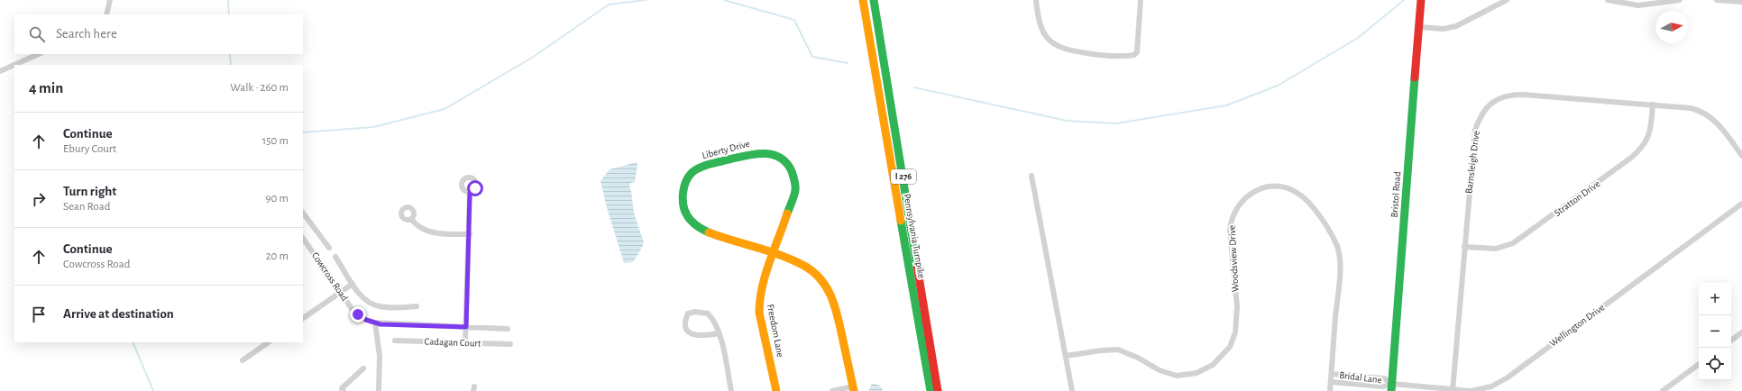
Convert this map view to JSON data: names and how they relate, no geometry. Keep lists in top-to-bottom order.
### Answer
{
  "streets": {
    "main road": [
      "Liberty Drive",
      "I 276",
      "Bristol Road",
      "Pennsylvania Turnpike",
      "Freedom Lane"
    ],
    "street": [
      "Barnsleigh Drive",
      "Stratton Drive",
      "Woodsview Drive",
      "Cowcross Road",
      "Wellington Drive",
      "Cadagan Court",
      "Bridal Lane"
    ]
  },
  "crossings": [
    ["Liberty Drive", "Freedom Lane"],
    ["Barnsleigh Drive", "Stratton Drive"],
    ["Barnsleigh Drive", "Wellington Drive"],
    ["Bristol Road", "Wellington Drive"],
    ["Bristol Road", "Bridal Lane"],
    ["Woodsview Drive", "Bridal Lane"],
    ["Wellington Drive", "Bridal Lane"]
  ],
  "north": "right",
  "page": {
    "search": "Search here",
    "heading": ["4 min", "Walk · 260 m"],
    "list": [
      ["Continue", "Ebury Court", "150 m"],
      ["Turn right", "Sean Road", "90 m"],
      ["Continue", "Cowcross Road", "20 m"],
      "Arrive at destination"
    ],
    "map_buttons": ["+", "−"]
  }
}
